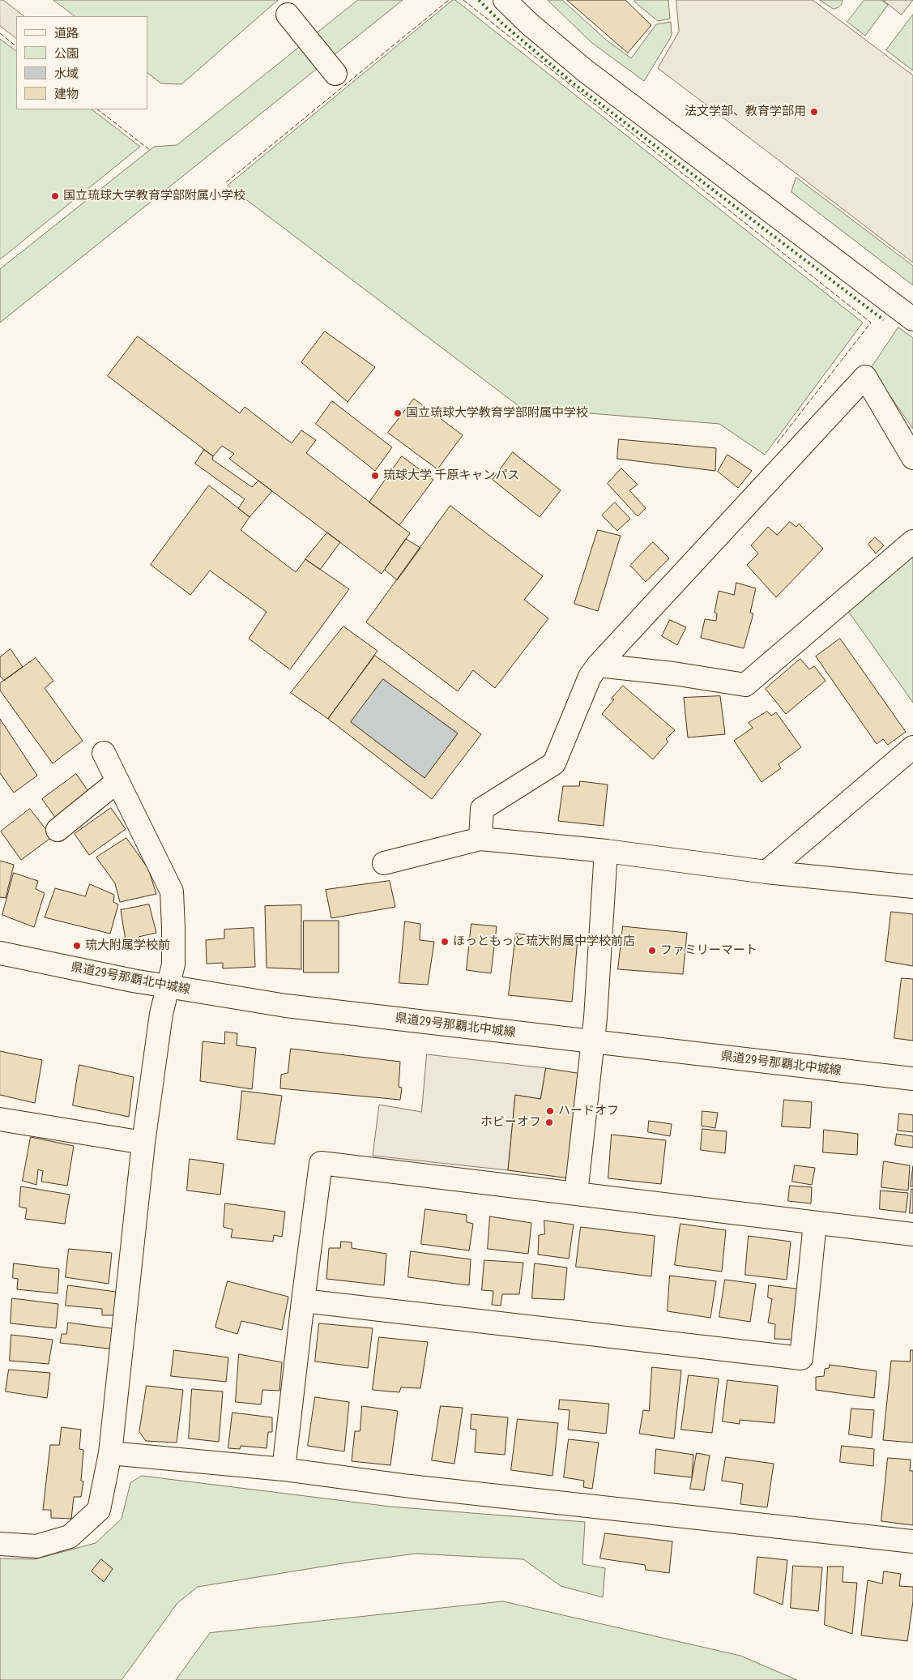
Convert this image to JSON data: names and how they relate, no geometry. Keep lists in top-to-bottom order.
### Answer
{
  "streets": {
    "street": ["県道29号那覇北中城線"]
  },
  "places": [
    "法文学部、教育学部用",
    "国立琉球大学教育学部附属小学校",
    "国立琉球大学教育学部附属中学校",
    "琉球大学 千原キャンパス",
    "ほっともっと琉大附属中学校前店",
    "琉大附属学校前",
    "ファミリーマート",
    "ハードオフ",
    "ホビーオフ"
  ],
  "legend": [
    "道路",
    "公園",
    "水域",
    "建物"
  ]
}
